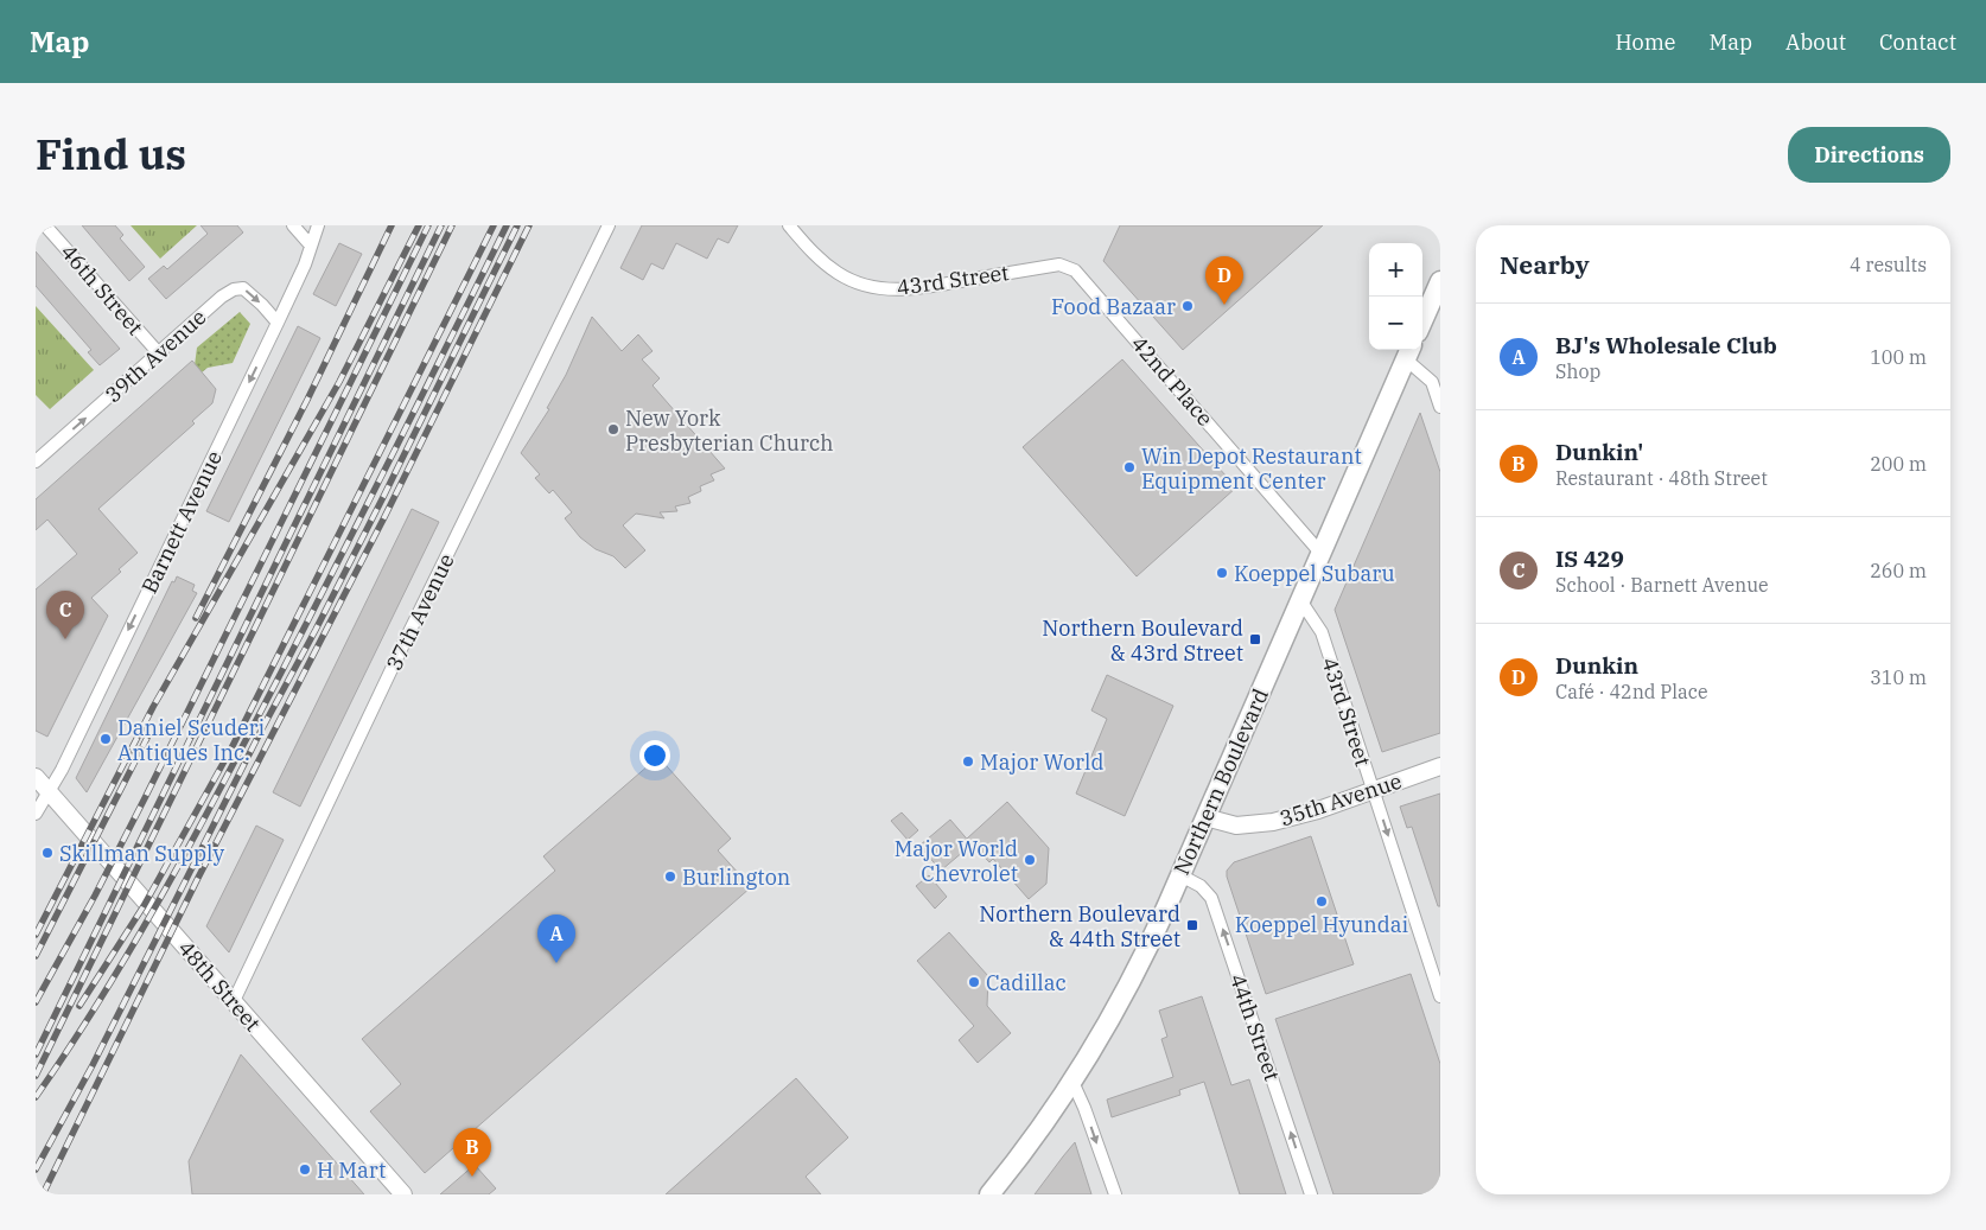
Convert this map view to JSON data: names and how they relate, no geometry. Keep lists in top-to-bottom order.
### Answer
{
  "streets": {
    "main road": ["Northern Boulevard"],
    "street": [
      "43rd Street",
      "46th Street",
      "39th Avenue",
      "42nd Place",
      "Barnett Avenue",
      "37th Avenue",
      "35th Avenue",
      "48th Street",
      "44th Street"
    ]
  },
  "crossings": [
    ["43rd Street", "42nd Place"],
    ["43rd Street", "Northern Boulevard"],
    ["43rd Street", "35th Avenue"],
    ["46th Street", "39th Avenue"],
    ["39th Avenue", "Barnett Avenue"],
    ["42nd Place", "Northern Boulevard"],
    ["Barnett Avenue", "48th Street"],
    ["37th Avenue", "48th Street"],
    ["Northern Boulevard", "35th Avenue"],
    ["Northern Boulevard", "44th Street"]
  ],
  "one_way": ["39th Avenue", "Barnett Avenue", "44th Street"],
  "places": {
    "other": [
      "Food Bazaar",
      "New York Presbyterian Church",
      "Win Depot Restaurant Equipment Center",
      "Koeppel Subaru",
      "Daniel Scuderi Antiques Inc.",
      "Major World",
      "Skillman Supply",
      "Major World Chevrolet",
      "Burlington",
      "Koeppel Hyundai",
      "Cadillac",
      "H Mart"
    ],
    "transit": ["Northern Boulevard & 43rd Street", "Northern Boulevard & 44th Street"]
  },
  "page": {
    "header": "Map",
    "nav": [
      "Home",
      "Map",
      "About",
      "Contact"
    ],
    "title": "Find us",
    "buttons": "Directions",
    "heading": ["Nearby", "4 results"],
    "map_buttons": ["+", "−"],
    "pins": [
      "D",
      "C",
      "A",
      "B"
    ],
    "list": [
      {
        "mark": "A",
        "name": "BJ's Wholesale Club",
        "note": "Shop",
        "value": "100 m"
      },
      {
        "mark": "B",
        "name": "Dunkin'",
        "note": "Restaurant · 48th Street",
        "value": "200 m"
      },
      {
        "mark": "C",
        "name": "IS 429",
        "note": "School · Barnett Avenue",
        "value": "260 m"
      },
      {
        "mark": "D",
        "name": "Dunkin",
        "note": "Café · 42nd Place",
        "value": "310 m"
      }
    ]
  }
}
